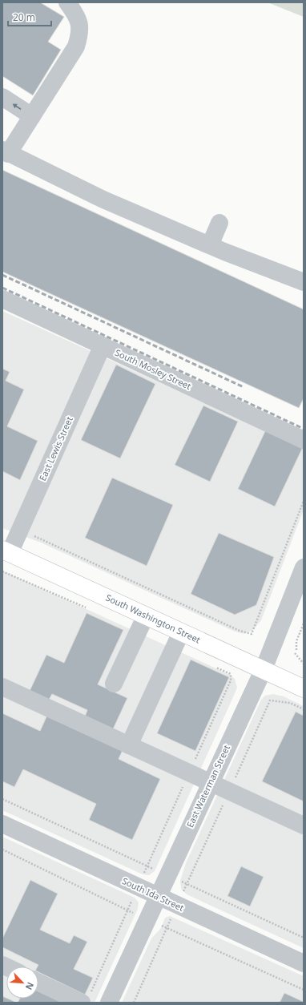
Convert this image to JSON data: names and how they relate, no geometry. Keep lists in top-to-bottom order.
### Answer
{
  "streets": {
    "main road": ["South Washington Street"],
    "street": [
      "South Mosley Street",
      "East Lewis Street",
      "East Waterman Street",
      "South Ida Street"
    ]
  },
  "crossings": [
    ["South Mosley Street", "East Lewis Street"],
    ["East Lewis Street", "South Washington Street"],
    ["South Washington Street", "East Waterman Street"],
    ["East Waterman Street", "South Ida Street"]
  ],
  "scale_bar": "20 m",
  "north": "bottom right"
}
